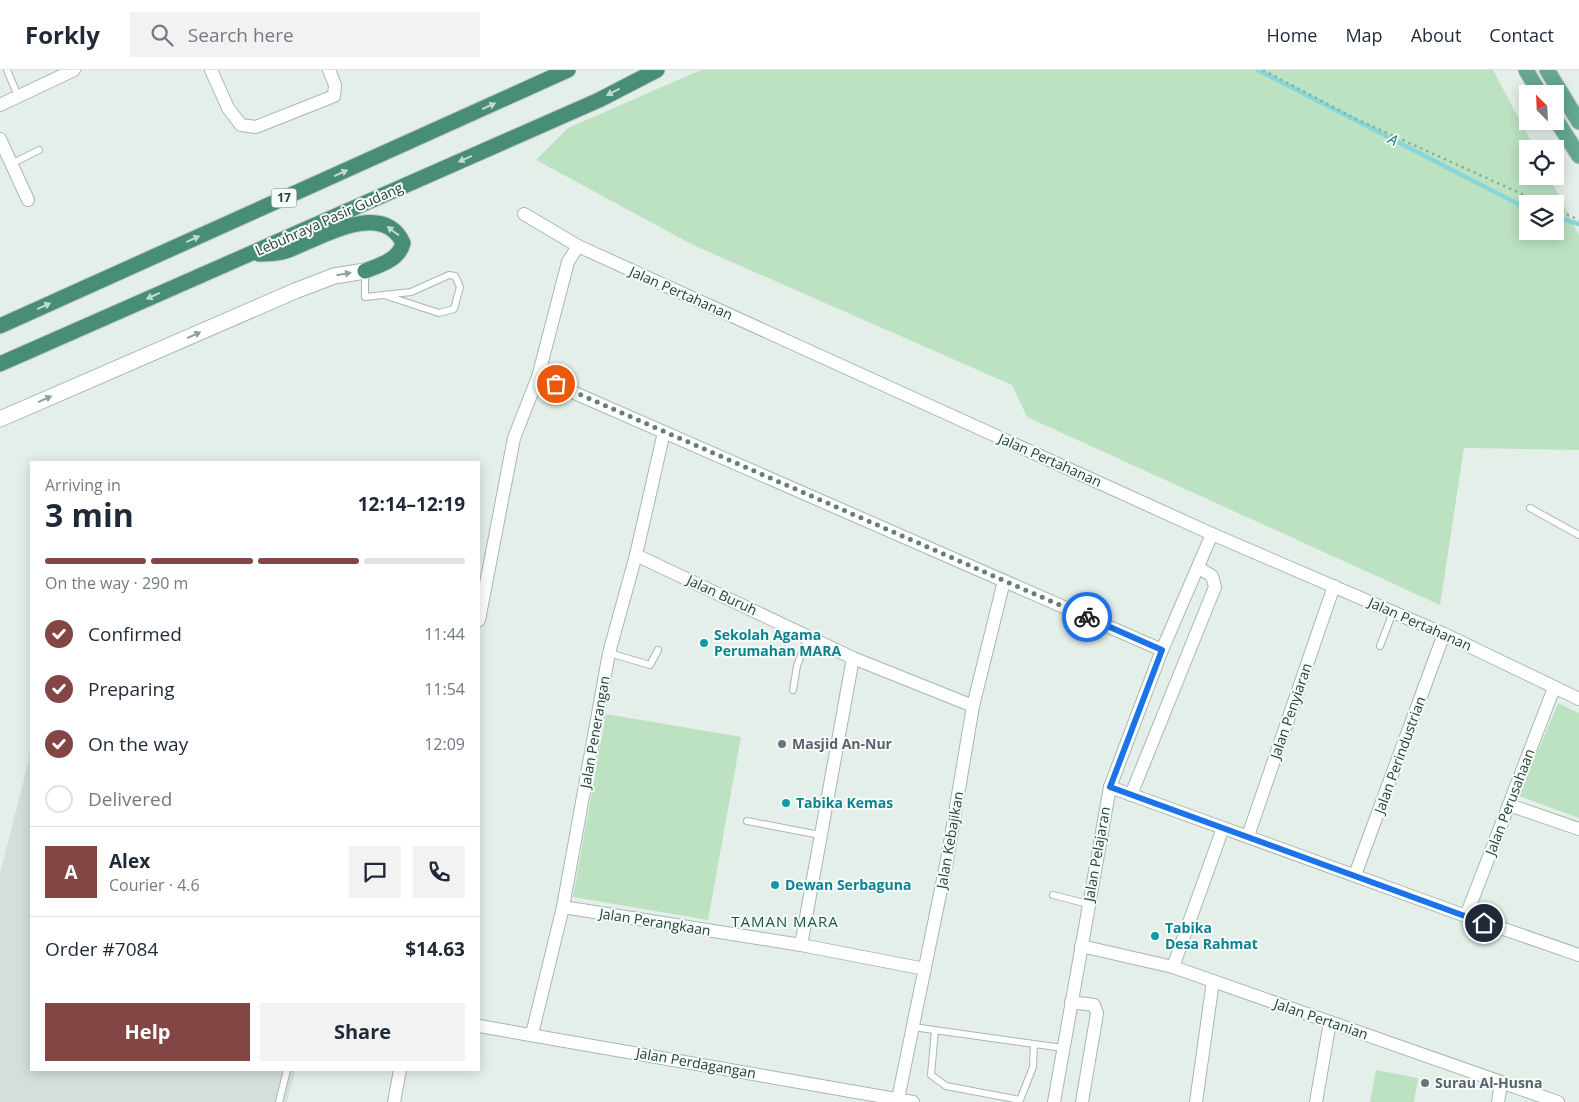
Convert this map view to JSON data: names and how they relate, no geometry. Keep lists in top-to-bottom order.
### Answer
{
  "streets": {
    "highway": ["17", "Lebuhraya Pasir Gudang"],
    "street": [
      "Jalan Pertahanan",
      "Jalan Buruh",
      "Jalan Penyiaran",
      "Jalan Penerangan",
      "Jalan Perindustrian",
      "Jalan Perusahaan",
      "Jalan Kebajikan",
      "Jalan Pelajaran",
      "Jalan Perangkaan",
      "Jalan Pertanian",
      "Jalan Perdagangan"
    ]
  },
  "crossings": [
    ["Jalan Pertahanan", "Jalan Penyiaran"],
    ["Jalan Pertahanan", "Jalan Perindustrian"],
    ["Jalan Pertahanan", "Jalan Perusahaan"],
    ["Jalan Pertahanan", "Jalan Pelajaran"],
    ["Jalan Buruh", "Jalan Penerangan"],
    ["Jalan Buruh", "Jalan Kebajikan"],
    ["Jalan Penerangan", "Jalan Perangkaan"],
    ["Jalan Penerangan", "Jalan Perdagangan"],
    ["Jalan Kebajikan", "Jalan Perangkaan"],
    ["Jalan Kebajikan", "Jalan Perdagangan"],
    ["Jalan Pelajaran", "Jalan Pertanian"]
  ],
  "districts": ["TAMAN MARA"],
  "water": ["A"],
  "places": [
    "Sekolah Agama Perumahan MARA",
    "Masjid An-Nur",
    "Tabika Kemas",
    "Dewan Serbaguna",
    "Tabika Desa Rahmat",
    "Surau Al-Husna"
  ],
  "north": "top left",
  "page": {
    "header": "Forkly",
    "search": "Search here",
    "nav": [
      "Home",
      "Map",
      "About",
      "Contact"
    ],
    "heading": ["3 min", "Arriving in", "12:14–12:19"],
    "panel": [
      "Alex",
      "Courier · 4.6",
      "Order #7084",
      "$14.63"
    ],
    "bar": "On the way · 290 m",
    "list": [
      ["Confirmed", "11:44"],
      ["Preparing", "11:54"],
      ["On the way", "12:09"],
      "Delivered"
    ],
    "round": "A",
    "buttons": ["Help", "Share"]
  }
}
